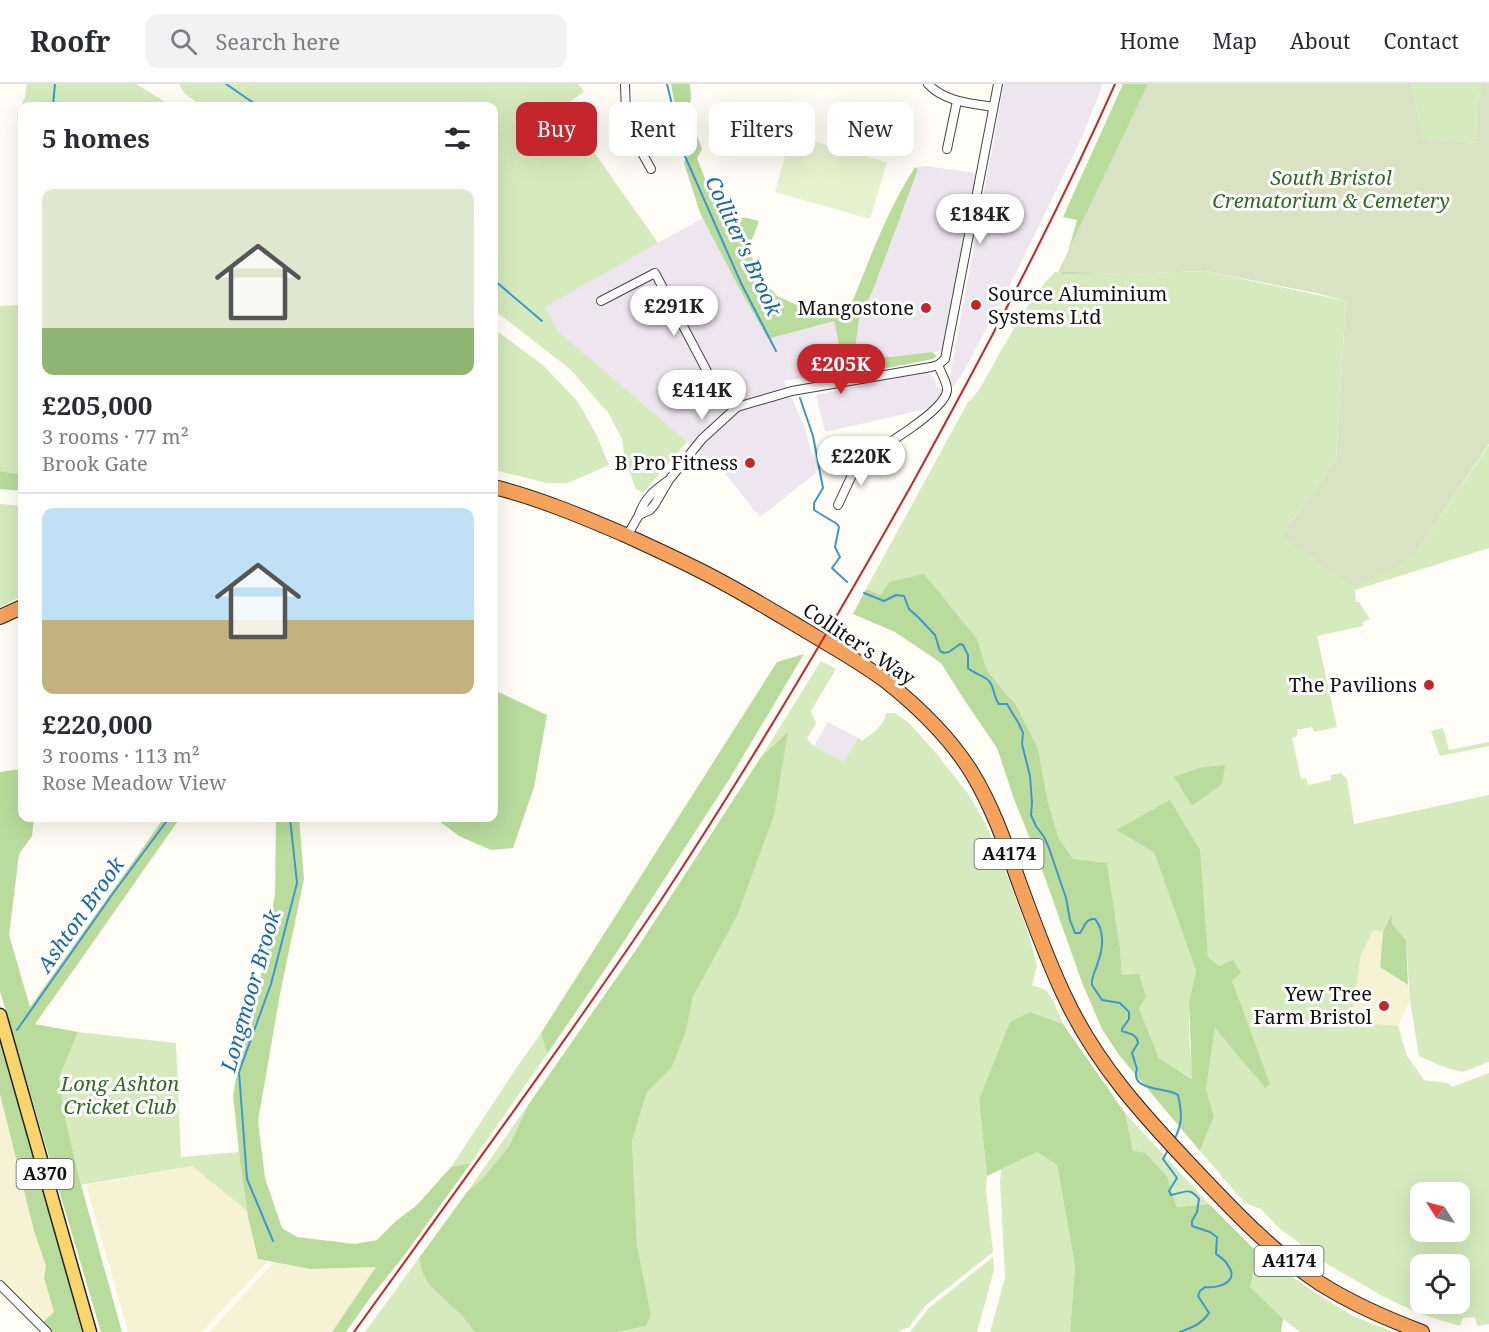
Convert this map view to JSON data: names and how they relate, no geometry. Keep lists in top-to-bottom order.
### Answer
{
  "streets": {
    "highway": ["Colliter's Way", "A4174"],
    "main road": ["A370"]
  },
  "water": ["Colliter's Brook", "Ashton Brook", "Longmoor Brook"],
  "parks": ["South Bristol Crematorium & Cemetery", "Long Ashton Cricket Club"],
  "places": [
    "Source Aluminium Systems Ltd",
    "Mangostone",
    "B Pro Fitness",
    "The Pavilions",
    "Yew Tree Farm Bristol"
  ],
  "north": "top left",
  "page": {
    "header": "Roofr",
    "search": "Search here",
    "nav": [
      "Home",
      "Map",
      "About",
      "Contact"
    ],
    "chip": [
      "Buy",
      "Rent",
      "Filters",
      "New"
    ],
    "heading": "5 homes",
    "list": [
      {
        "name": "£205,000",
        "note": "3 rooms · 77 m² · Brook Gate"
      },
      {
        "name": "£220,000",
        "note": "3 rooms · 113 m² · Rose Meadow View"
      }
    ],
    "price": [
      "£184K",
      "£291K",
      "£205K",
      "£414K",
      "£220K"
    ]
  }
}
